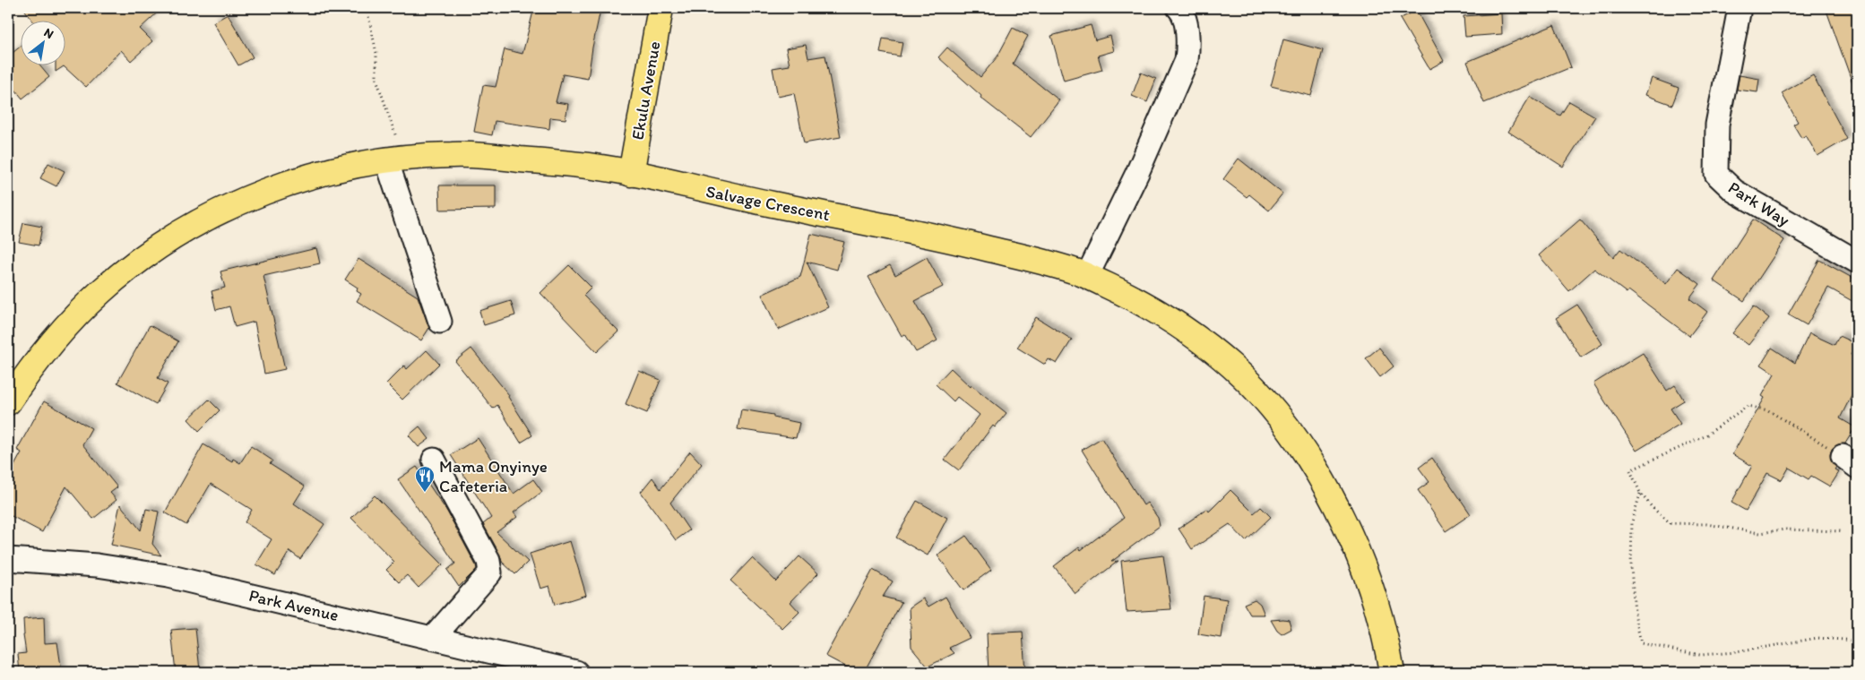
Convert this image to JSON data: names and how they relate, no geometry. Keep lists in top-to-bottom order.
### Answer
{
  "streets": {
    "main road": ["Ekulu Avenue", "Salvage Crescent"],
    "street": ["Park Way", "Park Avenue"]
  },
  "crossings": [
    ["Ekulu Avenue", "Salvage Crescent"]
  ],
  "places": {
    "restaurant": ["Mama Onyinye Cafeteria"]
  },
  "north": "top right"
}
